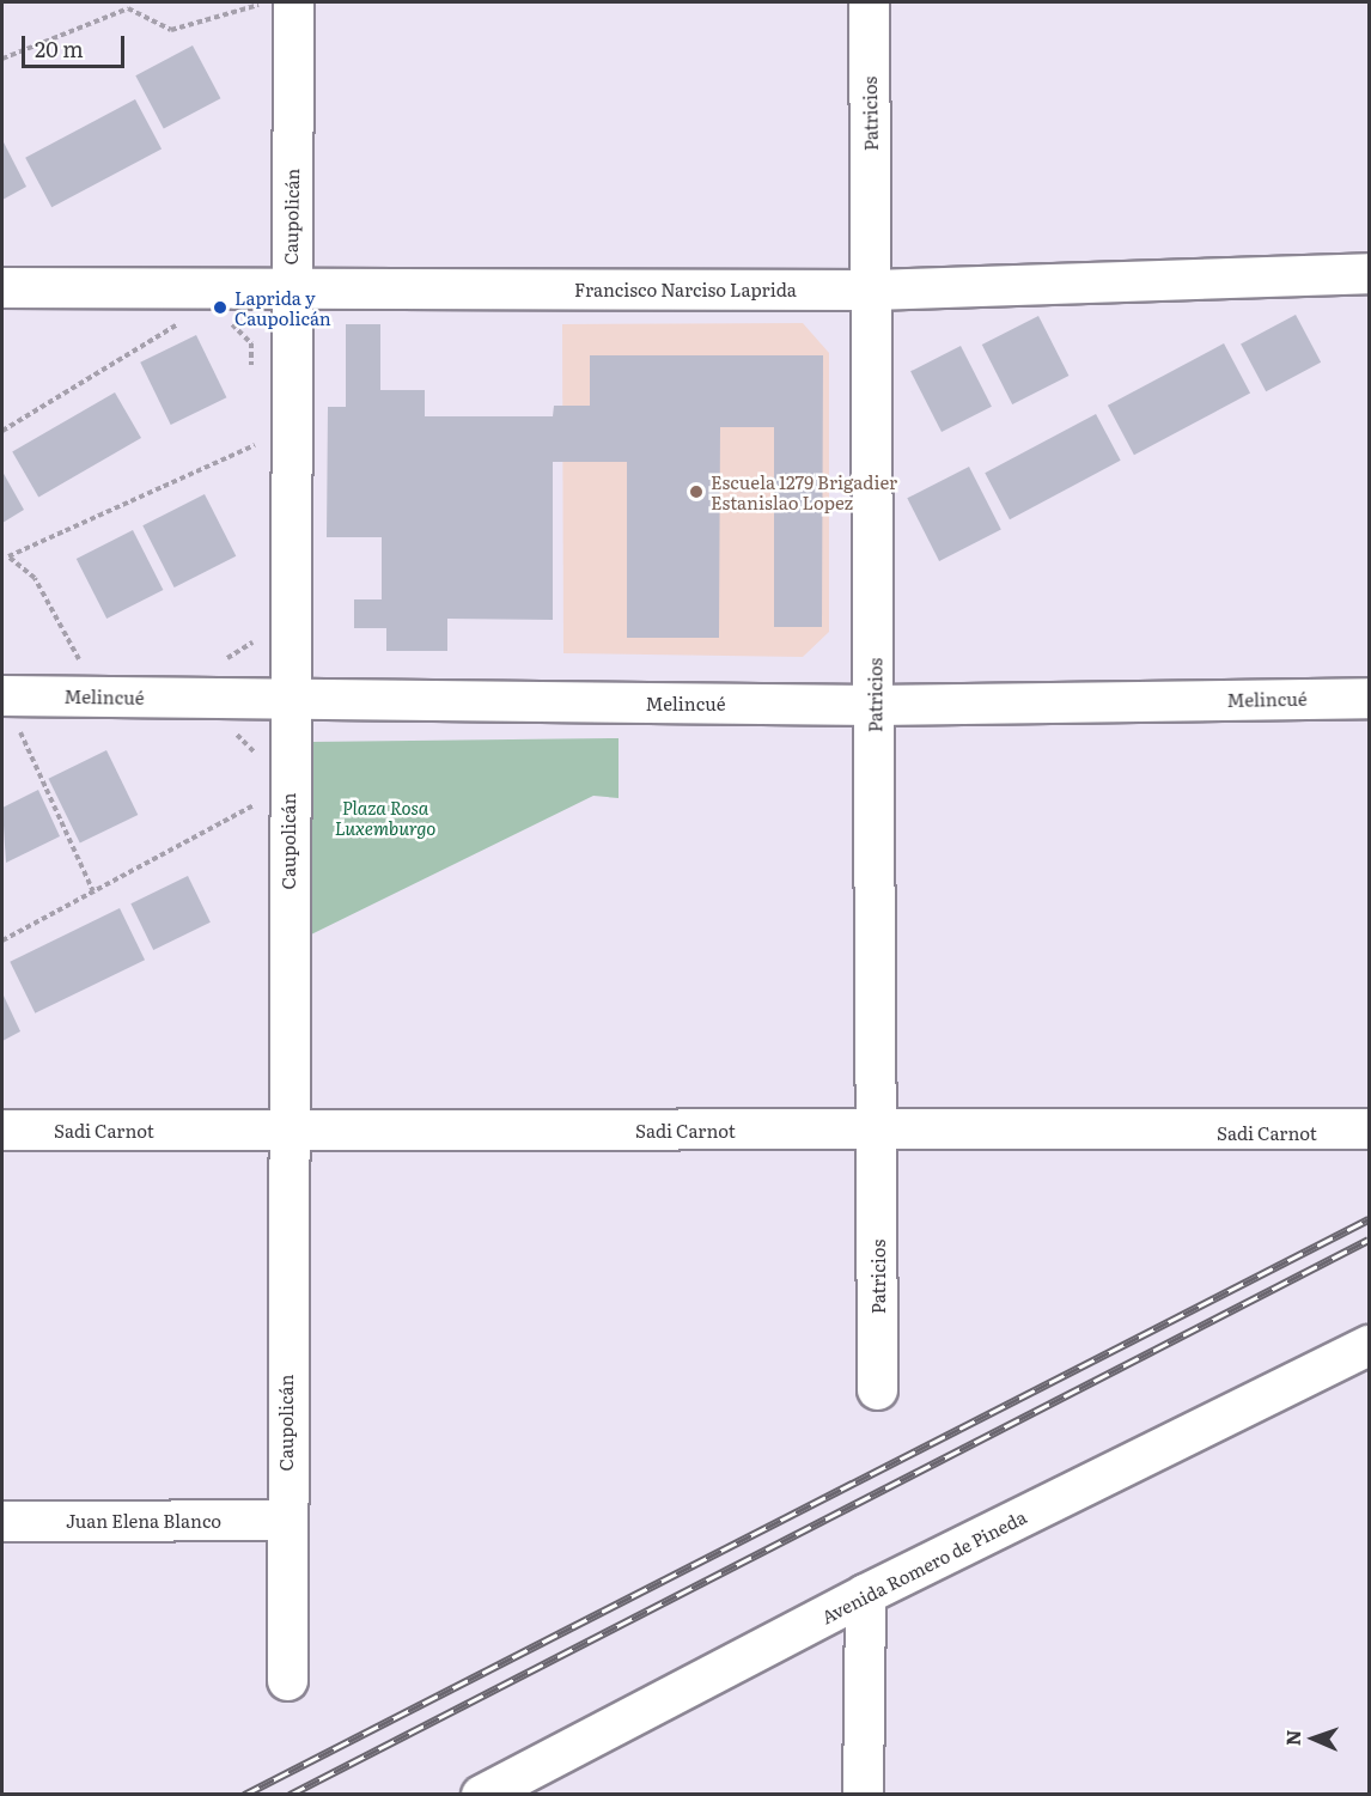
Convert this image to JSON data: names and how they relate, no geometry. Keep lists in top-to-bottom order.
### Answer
{
  "streets": {
    "street": [
      "Patricios",
      "Caupolicán",
      "Francisco Narciso Laprida",
      "Melincué",
      "Sadi Carnot",
      "Juan Elena Blanco",
      "Avenida Romero de Pineda"
    ]
  },
  "crossings": [
    ["Patricios", "Francisco Narciso Laprida"],
    ["Patricios", "Melincué"],
    ["Patricios", "Sadi Carnot"],
    ["Caupolicán", "Francisco Narciso Laprida"],
    ["Caupolicán", "Melincué"],
    ["Caupolicán", "Sadi Carnot"],
    ["Caupolicán", "Juan Elena Blanco"]
  ],
  "parks": ["Plaza Rosa Luxemburgo"],
  "places": ["Laprida y Caupolicán", "Escuela 1279 Brigadier Estanislao Lopez"],
  "scale_bar": "20 m",
  "north": "left"
}
